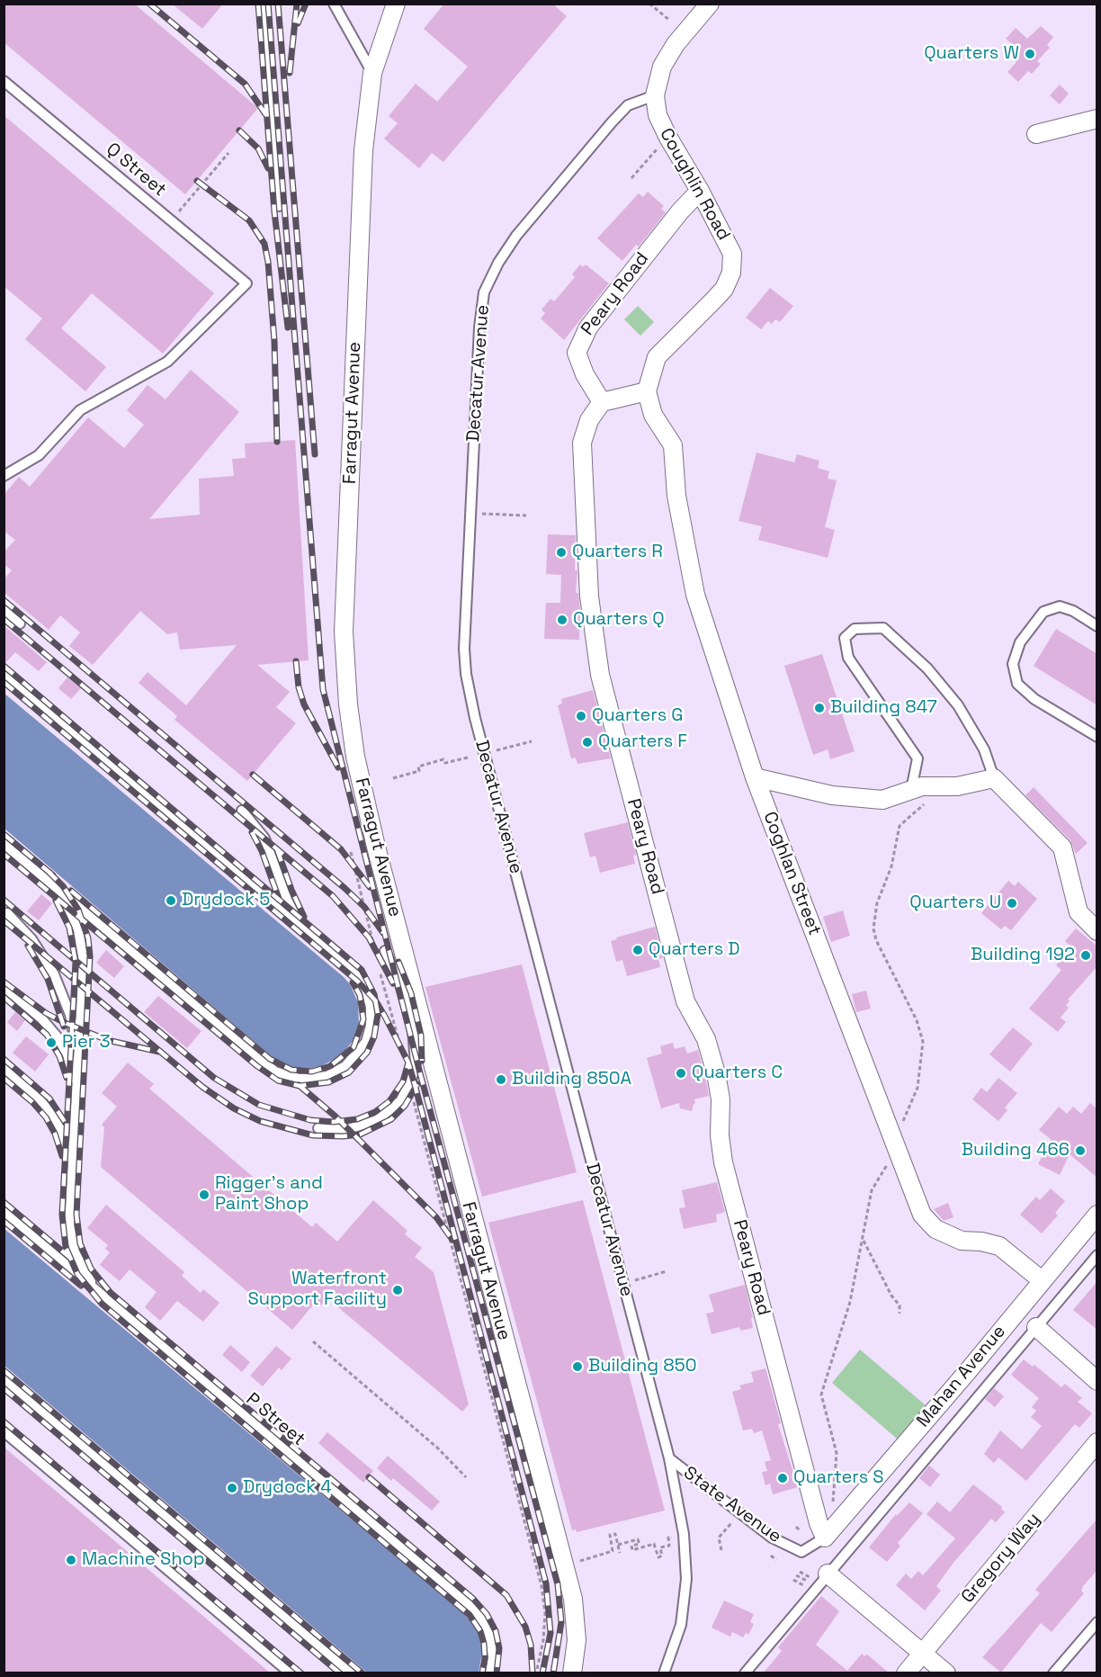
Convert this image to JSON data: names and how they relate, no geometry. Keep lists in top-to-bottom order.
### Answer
{
  "streets": {
    "street": [
      "Coughlin Road",
      "Peary Road",
      "Farragut Avenue",
      "Coghlan Street",
      "Mahan Avenue",
      "Gregory Way"
    ],
    "lane": [
      "Q Street",
      "Decatur Avenue",
      "P Street",
      "State Avenue"
    ]
  },
  "crossings": [
    ["Coughlin Road", "Peary Road"],
    ["Coughlin Road", "Decatur Avenue"],
    ["Coughlin Road", "Coghlan Street"],
    ["Peary Road", "Mahan Avenue"],
    ["Peary Road", "State Avenue"],
    ["Decatur Avenue", "State Avenue"],
    ["Coghlan Street", "Mahan Avenue"],
    ["Mahan Avenue", "State Avenue"]
  ],
  "places": [
    "Quarters W",
    "Quarters R",
    "Quarters Q",
    "Building 847",
    "Quarters G",
    "Quarters F",
    "Drydock 5",
    "Quarters U",
    "Quarters D",
    "Building 192",
    "Pier 3",
    "Quarters C",
    "Building 850A",
    "Building 466",
    "Rigger's and Paint Shop",
    "Waterfront Support Facility",
    "Building 850",
    "Quarters S",
    "Drydock 4",
    "Machine Shop"
  ]
}
